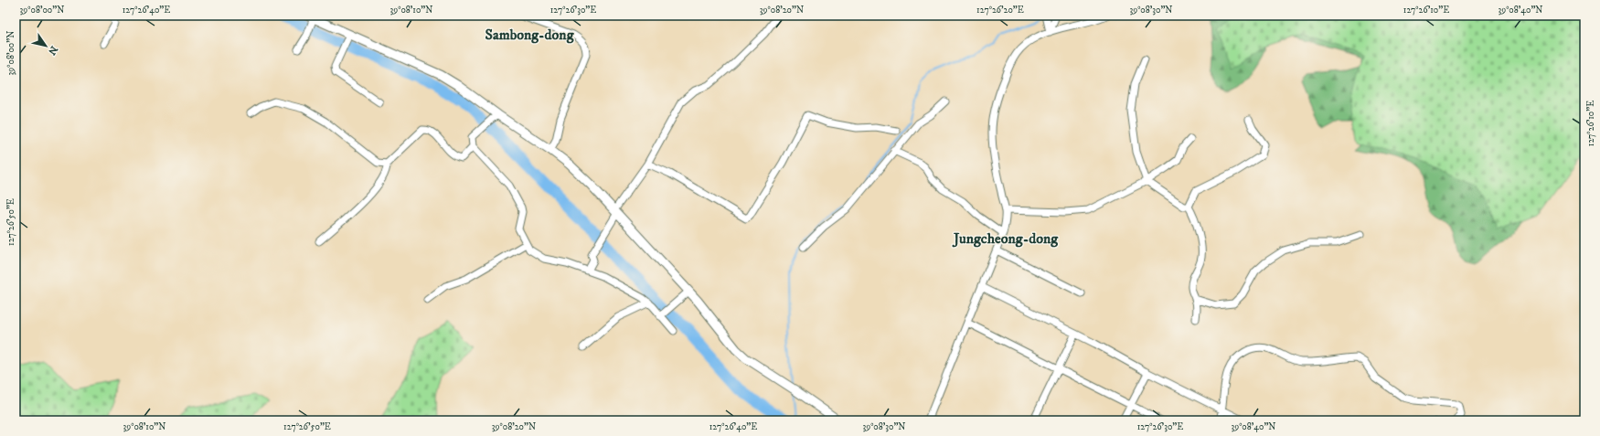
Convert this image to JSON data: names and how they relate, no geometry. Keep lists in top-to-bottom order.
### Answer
{
  "districts": ["Sambong-dong", "Jungcheong-dong"],
  "north": "bottom right",
  "coordinates": [
    "39°08'00\"N",
    "127°26'40\"E",
    "39°08'10\"N",
    "127°26'30\"E",
    "39°08'20\"N",
    "127°26'20\"E",
    "39°08'30\"N",
    "127°26'10\"E",
    "39°08'40\"N",
    "127°26'50\"E"
  ]
}
